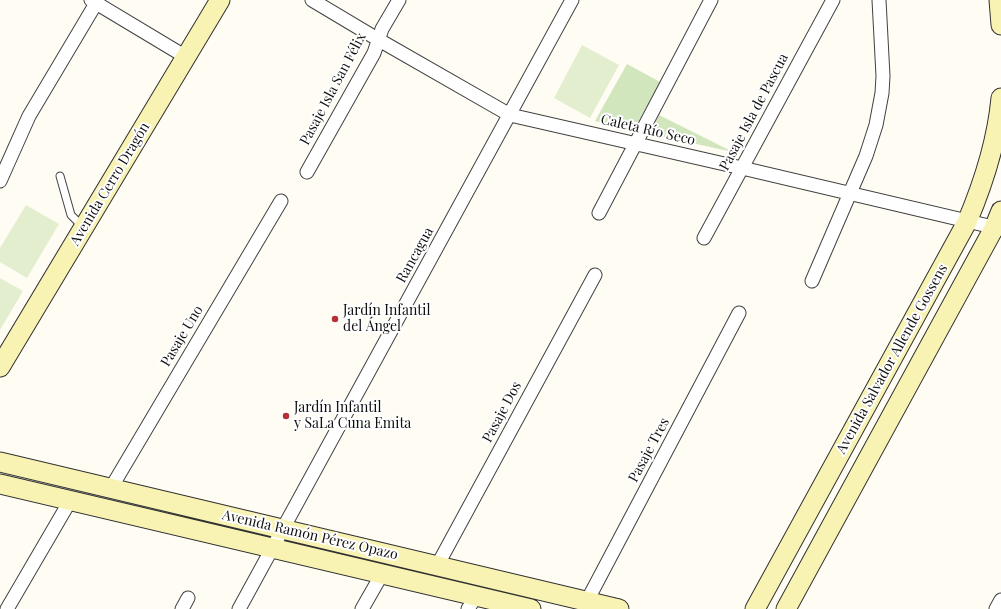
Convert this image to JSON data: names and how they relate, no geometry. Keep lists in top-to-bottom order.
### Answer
{
  "streets": {
    "street": [
      "Pasaje Isla San Félix",
      "Pasaje Isla de Pascua",
      "Caleta Río Seco",
      "Avenida Cerro Dragón",
      "Rancagua",
      "Pasaje Uno",
      "Avenida Salvador Allende Gossens",
      "Pasaje Dos",
      "Pasaje Tres",
      "Avenida Ramón Pérez Opazo"
    ]
  },
  "crossings": [
    ["Pasaje Isla San Félix", "Caleta Río Seco"],
    ["Pasaje Isla de Pascua", "Caleta Río Seco"],
    ["Caleta Río Seco", "Rancagua"],
    ["Caleta Río Seco", "Avenida Salvador Allende Gossens"],
    ["Rancagua", "Avenida Ramón Pérez Opazo"],
    ["Pasaje Uno", "Avenida Ramón Pérez Opazo"],
    ["Pasaje Dos", "Avenida Ramón Pérez Opazo"],
    ["Pasaje Tres", "Avenida Ramón Pérez Opazo"]
  ],
  "places": ["Jardín Infantil del Ángel", "Jardín Infantil y SaLa Cuna Emita"]
}
